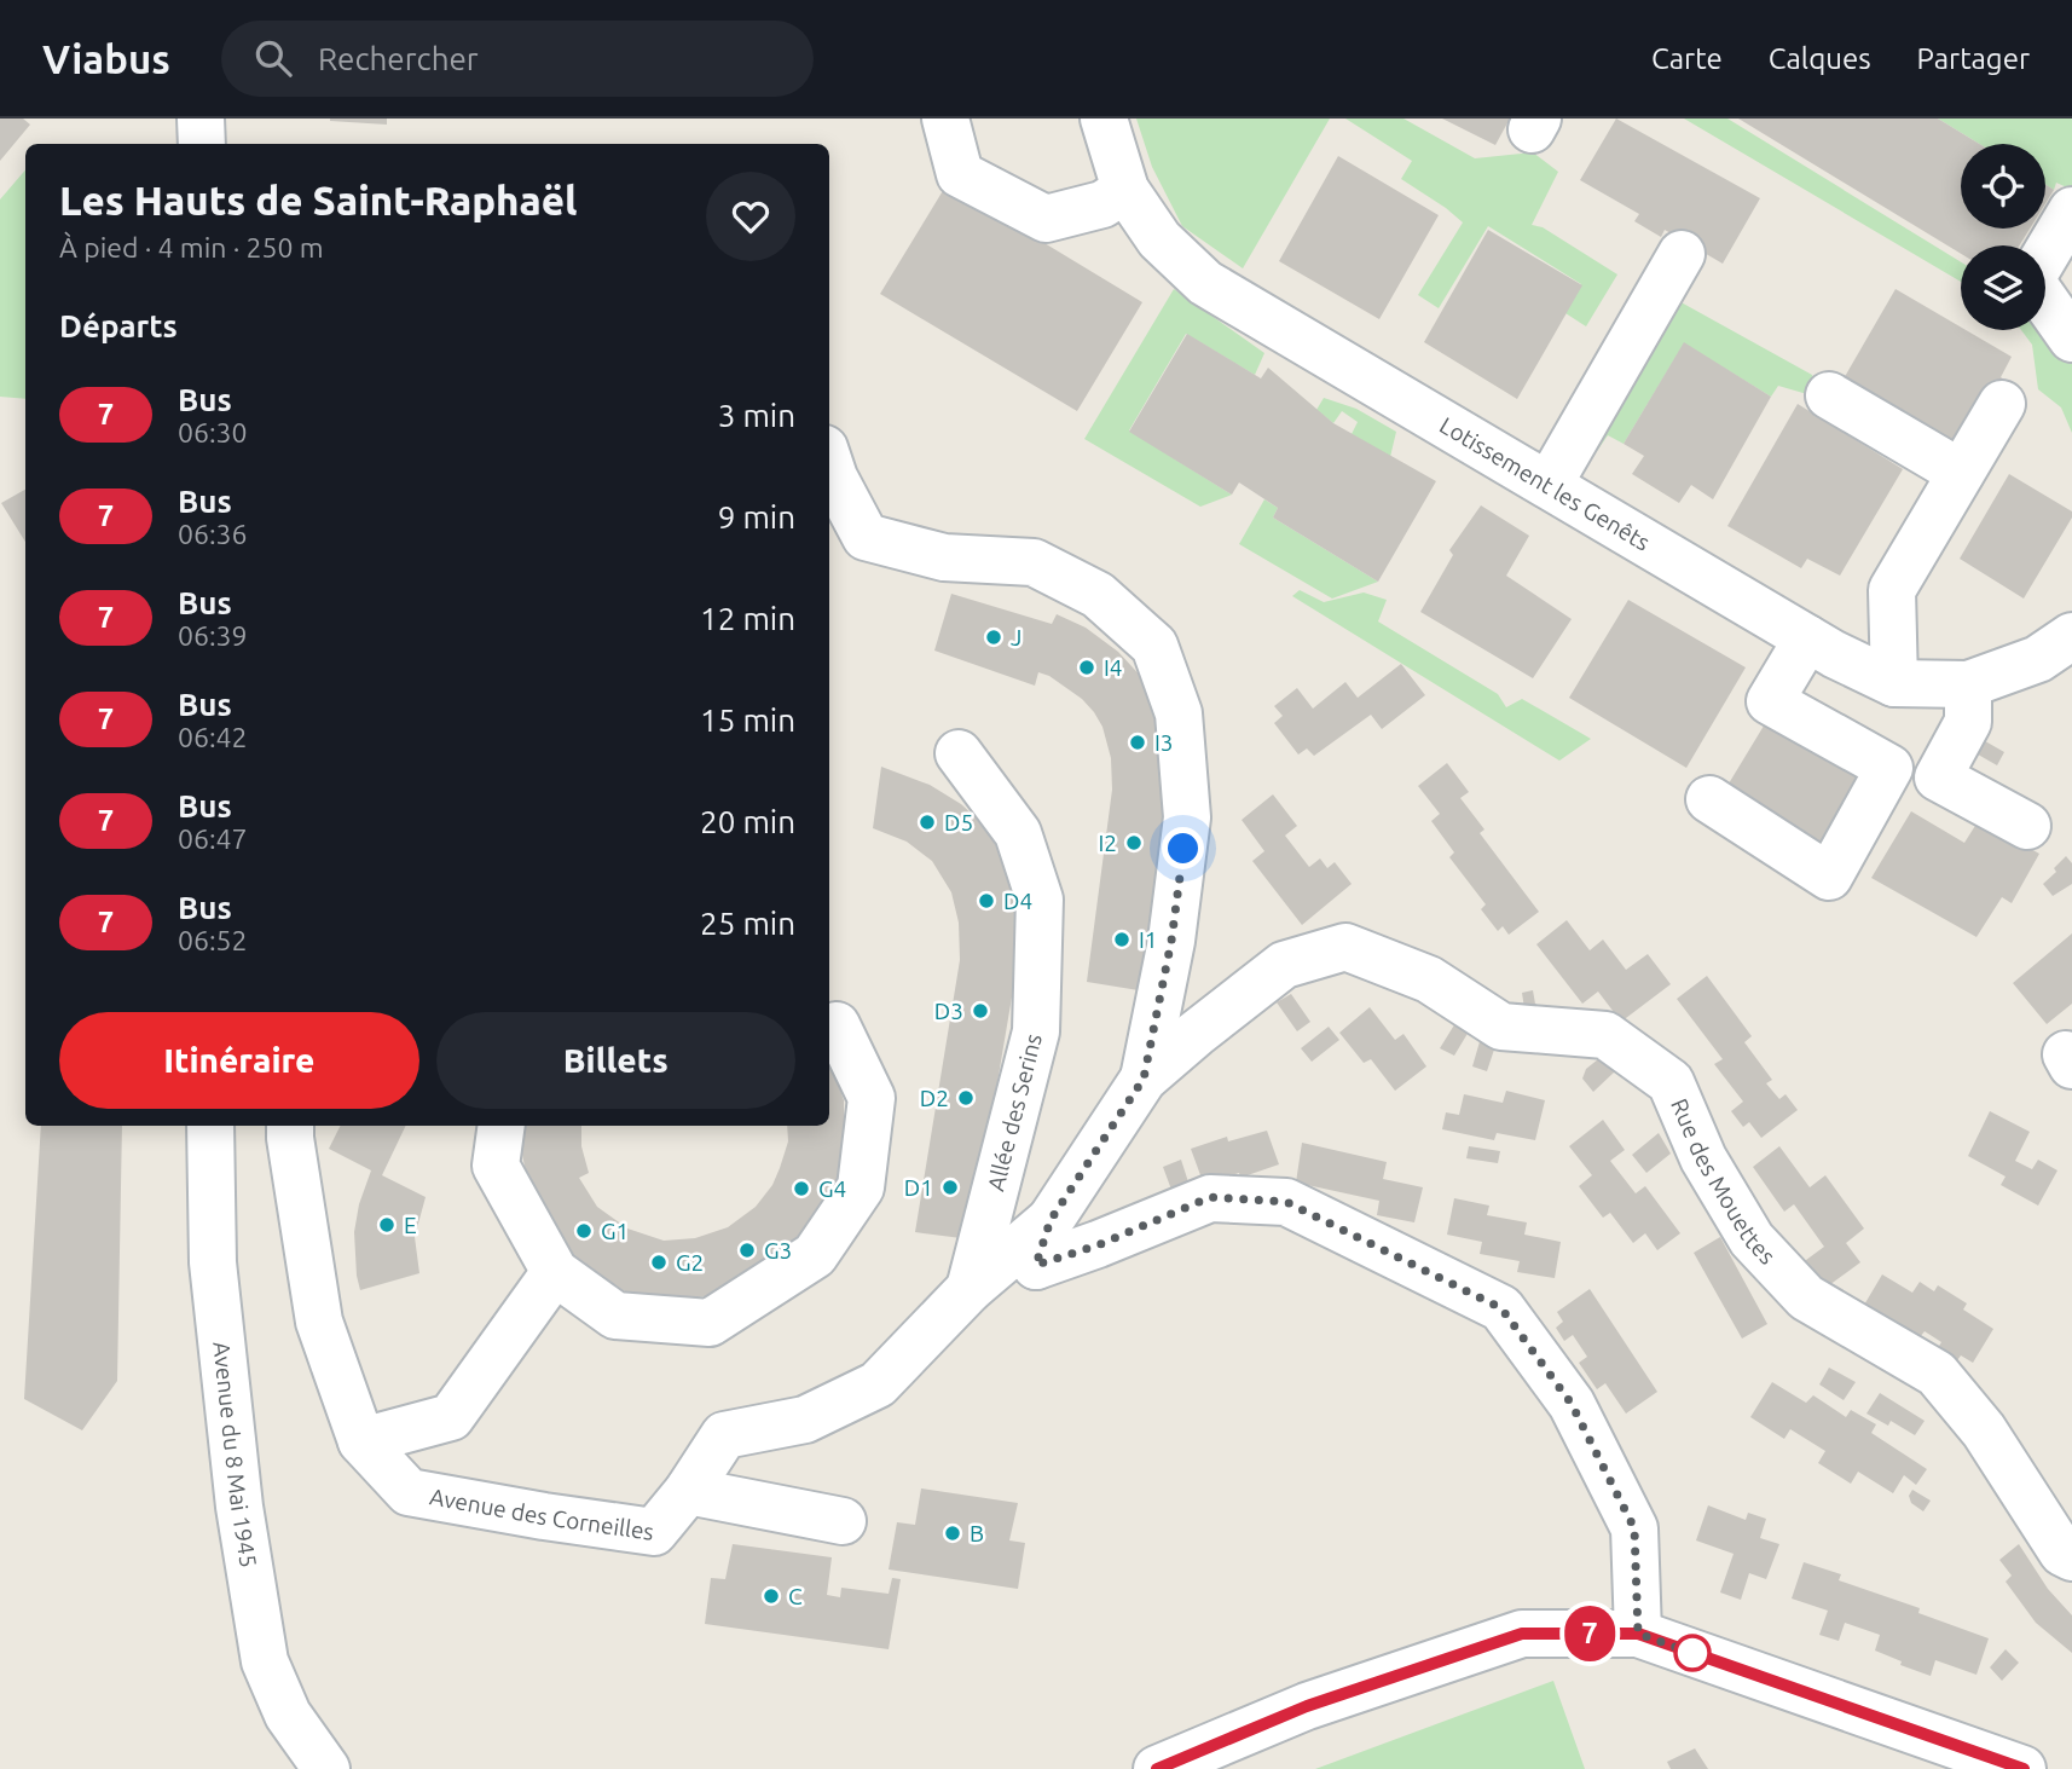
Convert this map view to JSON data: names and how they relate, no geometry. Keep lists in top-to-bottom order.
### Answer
{
  "streets": {
    "street": [
      "Lotissement les Genêts",
      "Allée des Serins",
      "Rue des Mouettes",
      "Avenue du 8 Mai 1945",
      "Avenue des Corneilles"
    ]
  },
  "crossings": [
    ["Allée des Serins", "Avenue des Corneilles"],
    ["Rue des Mouettes", "Avenue des Corneilles"]
  ],
  "places": [
    "J",
    "I4",
    "I3",
    "D5",
    "I2",
    "D4",
    "I1",
    "D3",
    "D2",
    "D1",
    "G4",
    "E",
    "G1",
    "G3",
    "G2",
    "B",
    "C"
  ],
  "lines": ["bus line 7"],
  "page": {
    "header": "Viabus",
    "search": "Rechercher",
    "nav": ["Carte", "Calques", "Partager"],
    "on_map": "7",
    "heading": [
      ["Les Hauts de Saint-Raphaël", "À pied · 4 min · 250 m"],
      "Départs"
    ],
    "list": [
      {
        "mark": "7",
        "name": "Bus",
        "note": "06:30",
        "value": "3 min"
      },
      {
        "mark": "7",
        "name": "Bus",
        "note": "06:36",
        "value": "9 min"
      },
      {
        "mark": "7",
        "name": "Bus",
        "note": "06:39",
        "value": "12 min"
      },
      {
        "mark": "7",
        "name": "Bus",
        "note": "06:42",
        "value": "15 min"
      },
      {
        "mark": "7",
        "name": "Bus",
        "note": "06:47",
        "value": "20 min"
      },
      {
        "mark": "7",
        "name": "Bus",
        "note": "06:52",
        "value": "25 min"
      }
    ],
    "buttons": ["Itinéraire", "Billets"]
  }
}
